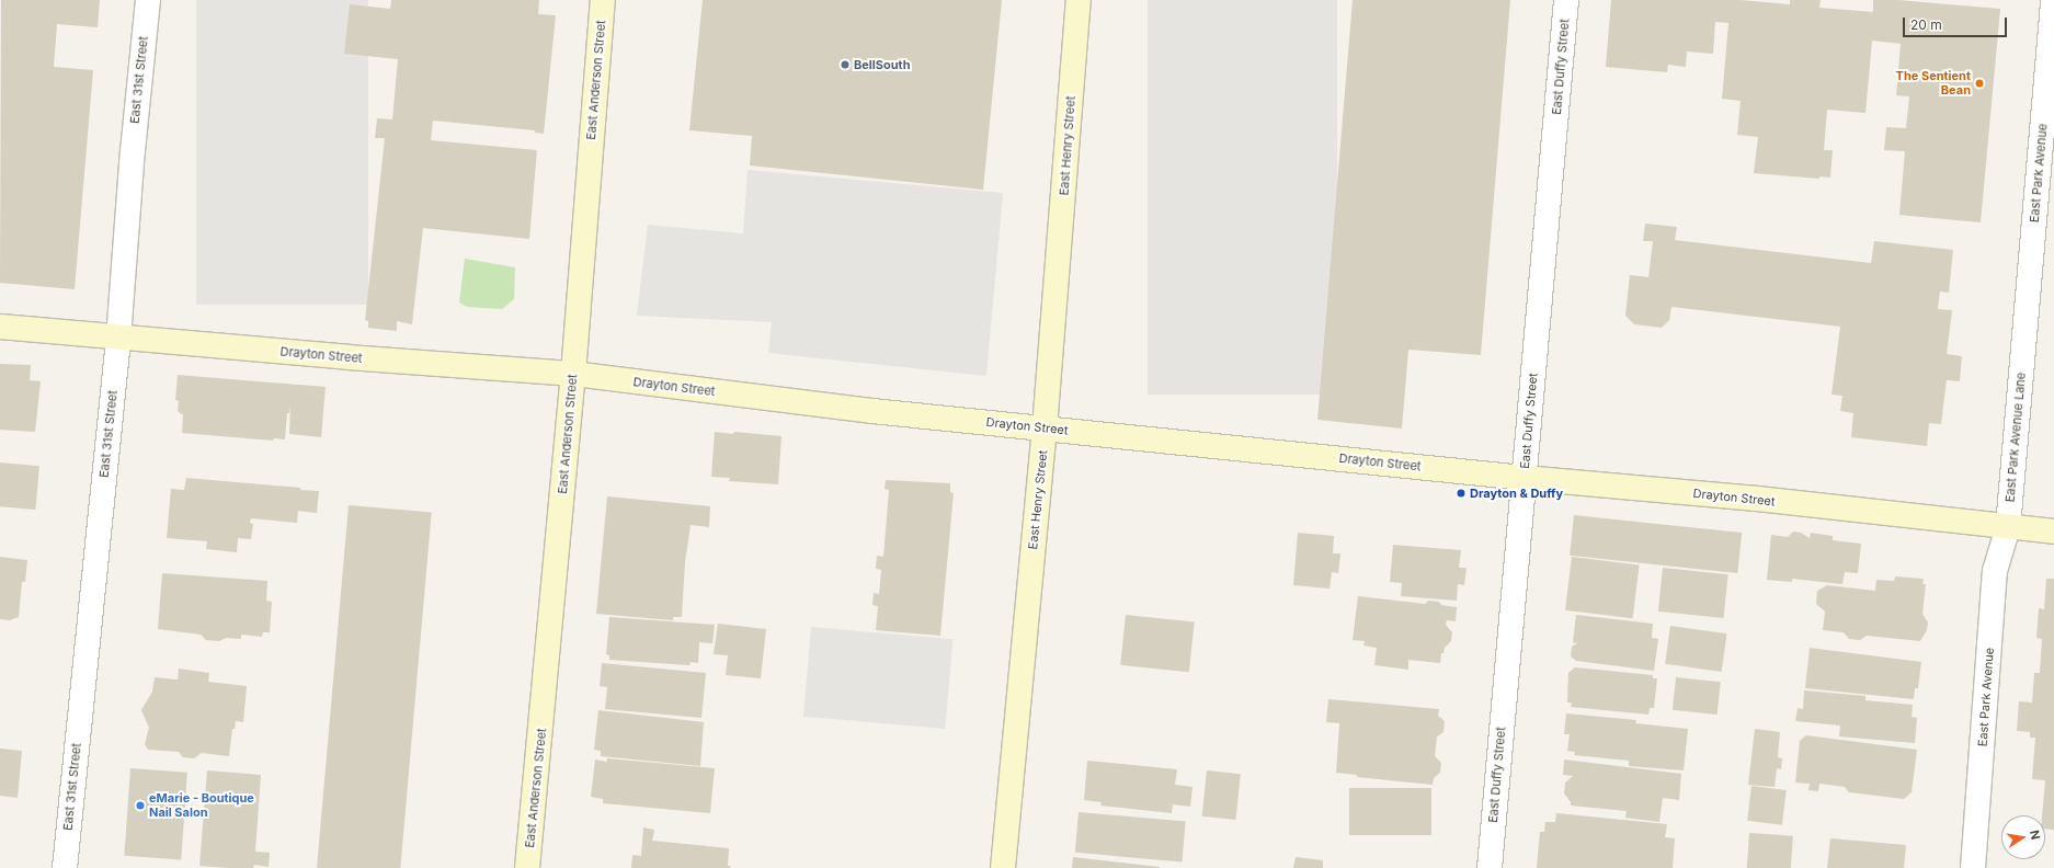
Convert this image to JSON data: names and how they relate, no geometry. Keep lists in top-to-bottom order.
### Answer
{
  "streets": {
    "main road": ["East Anderson Street", "East Henry Street", "Drayton Street"],
    "street": [
      "East Duffy Street",
      "East 31st Street",
      "East Park Avenue",
      "East Park Avenue Lane"
    ]
  },
  "crossings": [
    ["East Duffy Street", "Drayton Street"],
    ["East 31st Street", "Drayton Street"],
    ["East Anderson Street", "Drayton Street"],
    ["East Henry Street", "Drayton Street"],
    ["East Park Avenue", "Drayton Street"],
    ["East Park Avenue", "East Park Avenue Lane"],
    ["Drayton Street", "East Park Avenue Lane"]
  ],
  "places": [
    "BellSouth",
    "The Sentient Bean",
    "Drayton & Duffy",
    "eMarie - Boutique Nail Salon"
  ],
  "scale_bar": "20 m",
  "north": "right"
}
